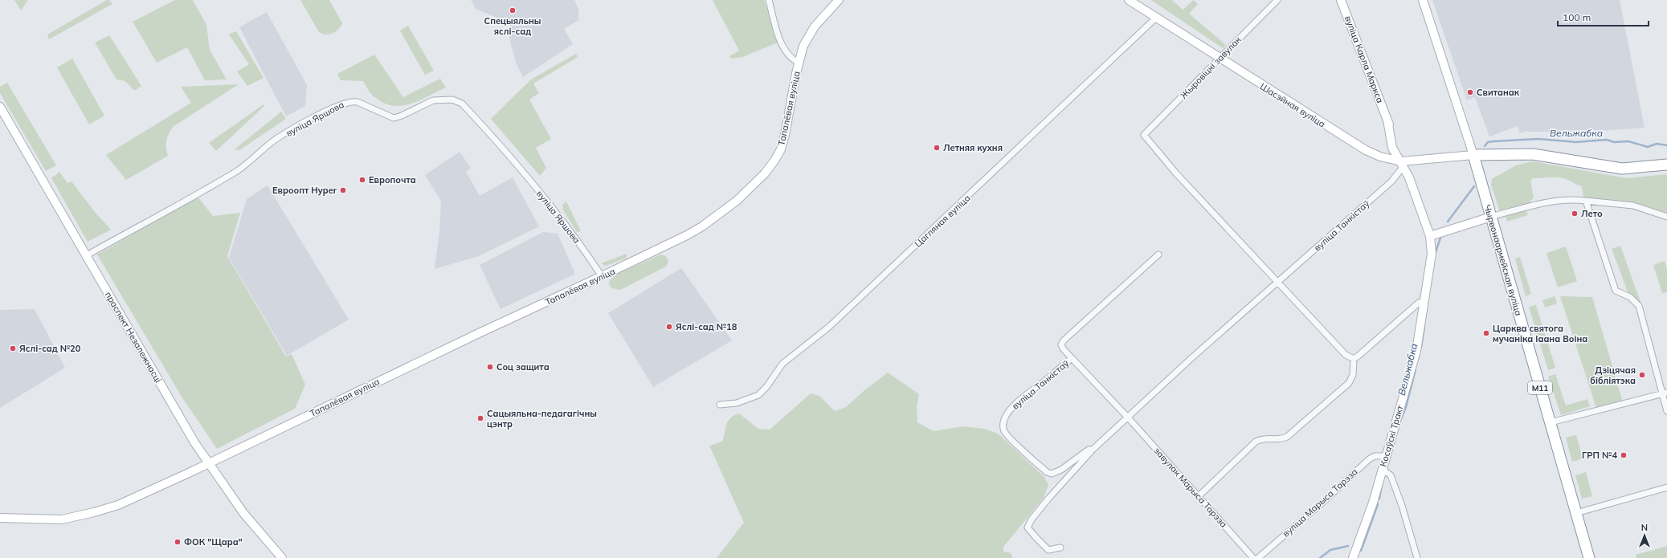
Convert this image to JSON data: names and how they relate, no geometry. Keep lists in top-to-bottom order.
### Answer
{
  "streets": {
    "highway": ["Чырвонаармейская вуліца", "М11"],
    "main road": [
      "вуліца Карла Маркса",
      "Шасэйная вуліца",
      "Тапалёвая вуліца",
      "праспект Незалежнасці",
      "Косаўскі Тракт"
    ],
    "street": [
      "Жыровіцкі завулак",
      "вуліца Яршова",
      "Цагляная вуліца",
      "вуліца Танкістаў",
      "завулак Марыса Тарэза",
      "вуліца Марыса Тарэза"
    ]
  },
  "crossings": [
    ["вуліца Карла Маркса", "Шасэйная вуліца"],
    ["вуліца Карла Маркса", "вуліца Танкістаў"],
    ["вуліца Карла Маркса", "Косаўскі Тракт"],
    ["Жыровіцкі завулак", "Шасэйная вуліца"],
    ["Жыровіцкі завулак", "вуліца Танкістаў"],
    ["Шасэйная вуліца", "Цагляная вуліца"],
    ["Шасэйная вуліца", "вуліца Танкістаў"],
    ["Шасэйная вуліца", "Чырвонаармейская вуліца"],
    ["Шасэйная вуліца", "Косаўскі Тракт"],
    ["Тапалёвая вуліца", "вуліца Яршова"],
    ["Тапалёвая вуліца", "праспект Незалежнасці"],
    ["вуліца Яршова", "праспект Незалежнасці"],
    ["вуліца Танкістаў", "Косаўскі Тракт"],
    ["вуліца Танкістаў", "завулак Марыса Тарэза"],
    ["Косаўскі Тракт", "вуліца Марыса Тарэза"]
  ],
  "water": ["Вельжабка"],
  "places": [
    "Спецыяльны яслі-сад",
    "Свитанак",
    "Летняя кухня",
    "Европочта",
    "Евроопт Hyper",
    "Лето",
    "Яслі-сад №18",
    "Царква святога мучаніка Іаана Воіна",
    "Яслі-сад №20",
    "Соц защита",
    "Дзіцячая бібліятэка",
    "Сацыяльна-педагагічны цэнтр",
    "ГРП №4",
    "ФОК \"Щара\""
  ],
  "scale_bar": "100 m",
  "north": "top"
}
